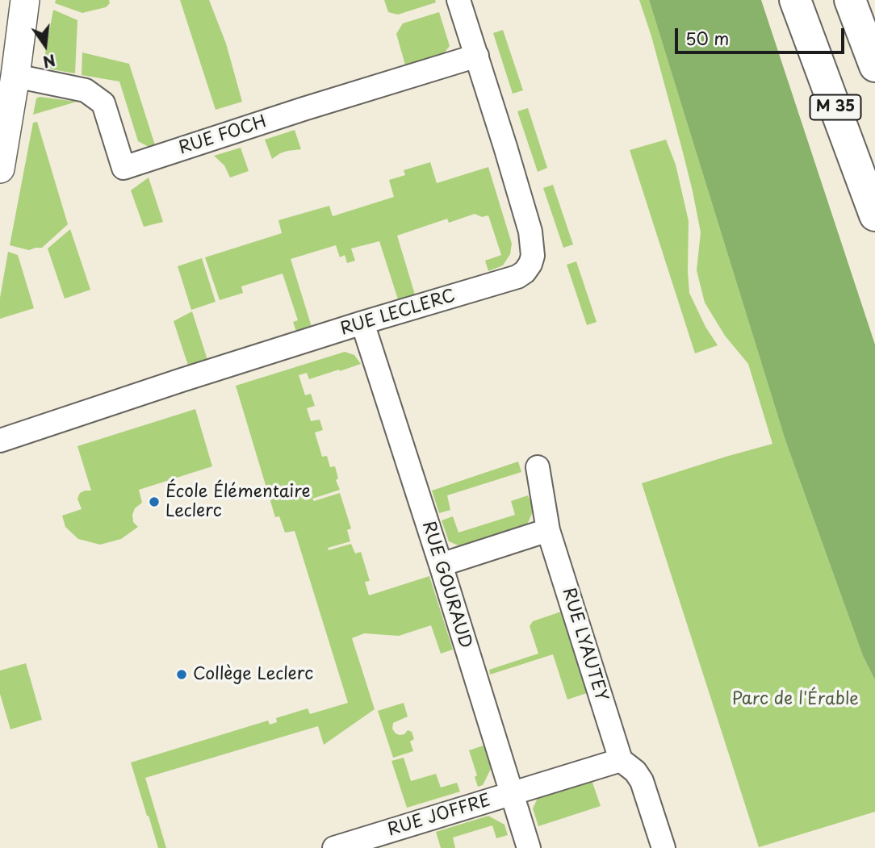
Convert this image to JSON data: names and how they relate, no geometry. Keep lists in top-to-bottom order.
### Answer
{
  "streets": {
    "highway": ["M 35"],
    "street": [
      "RUE FOCH",
      "RUE LECLERC",
      "RUE GOURAUD",
      "RUE LYAUTEY",
      "RUE JOFFRE"
    ]
  },
  "crossings": [
    ["RUE FOCH", "RUE LECLERC"],
    ["RUE LECLERC", "RUE GOURAUD"],
    ["RUE GOURAUD", "RUE JOFFRE"]
  ],
  "parks": ["Parc de l'Érable"],
  "places": ["École Élémentaire Leclerc", "Collège Leclerc"],
  "scale_bar": "50 m",
  "north": "bottom"
}
